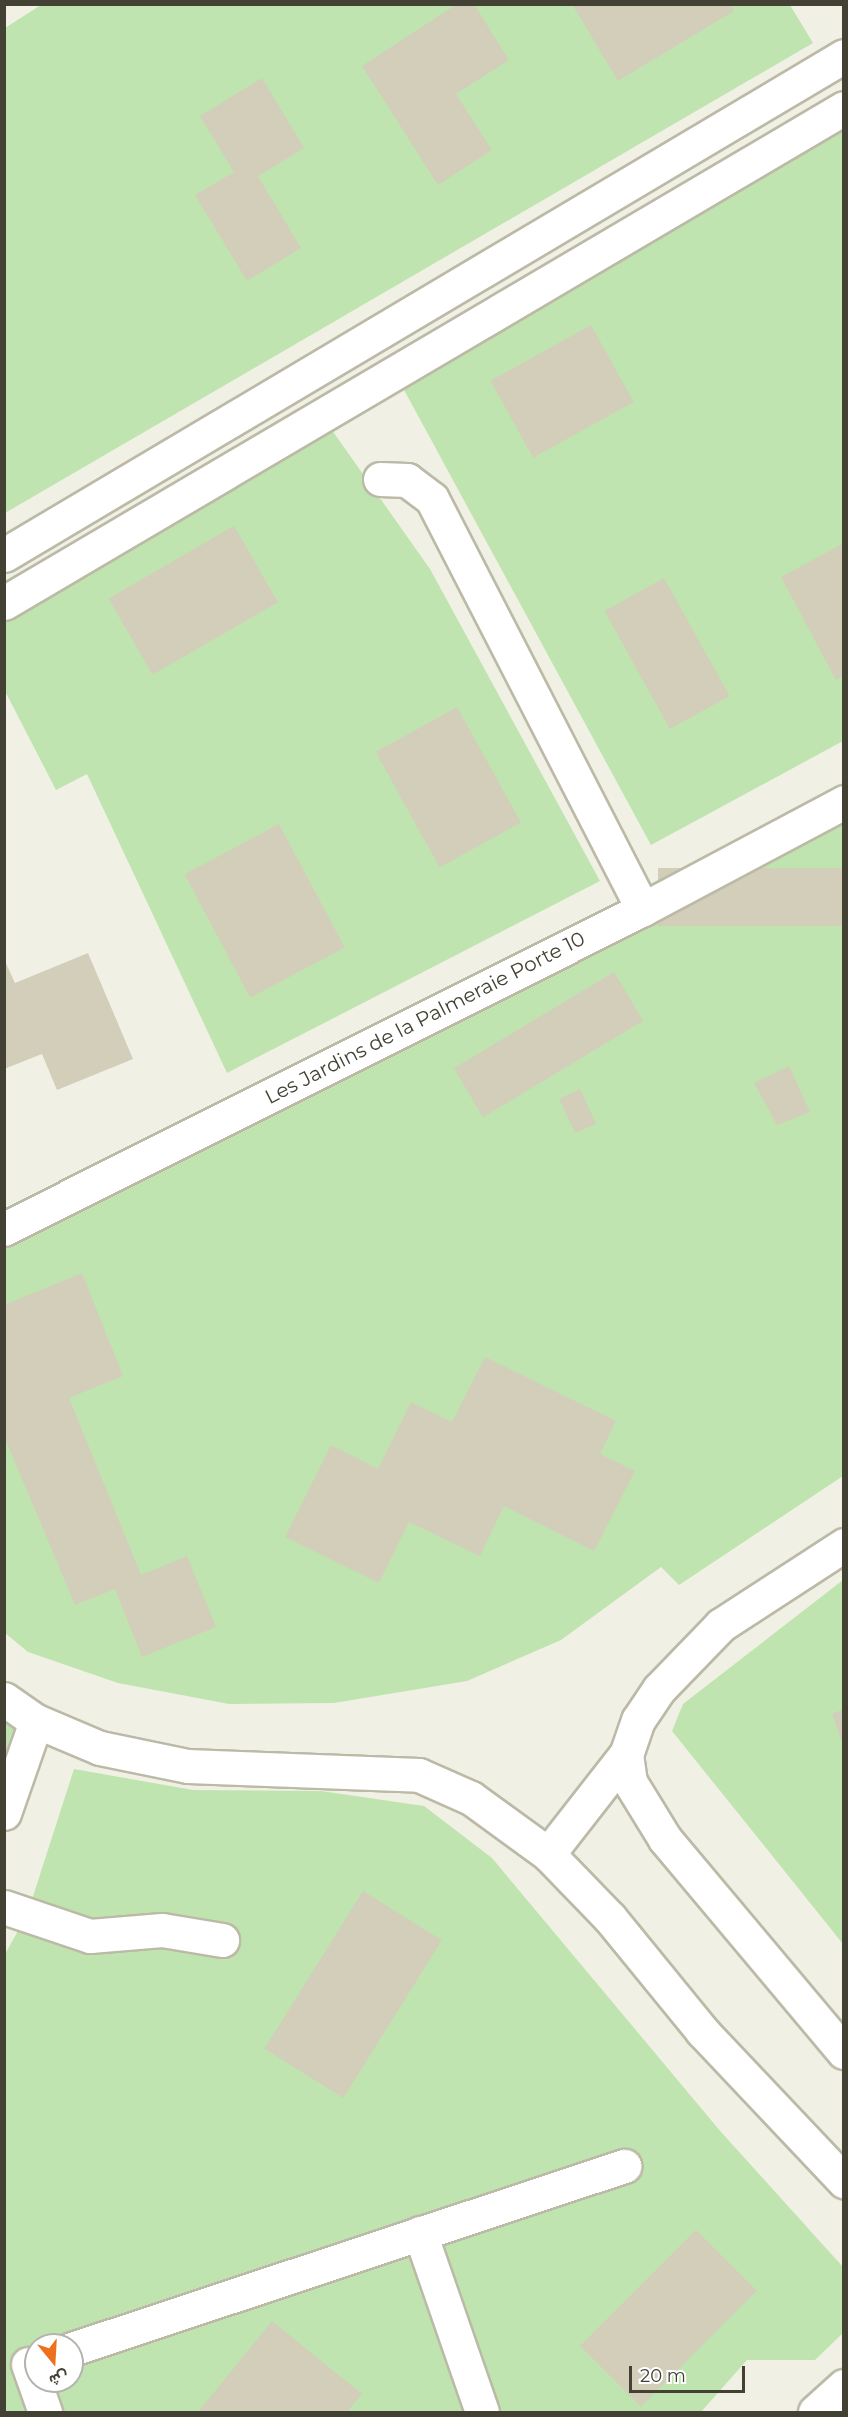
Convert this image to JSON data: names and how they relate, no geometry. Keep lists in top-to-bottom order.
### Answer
{
  "streets": {
    "street": ["Les Jardins de la Palmeraie Porte 10"]
  },
  "scale_bar": "20 m",
  "north": "bottom"
}
